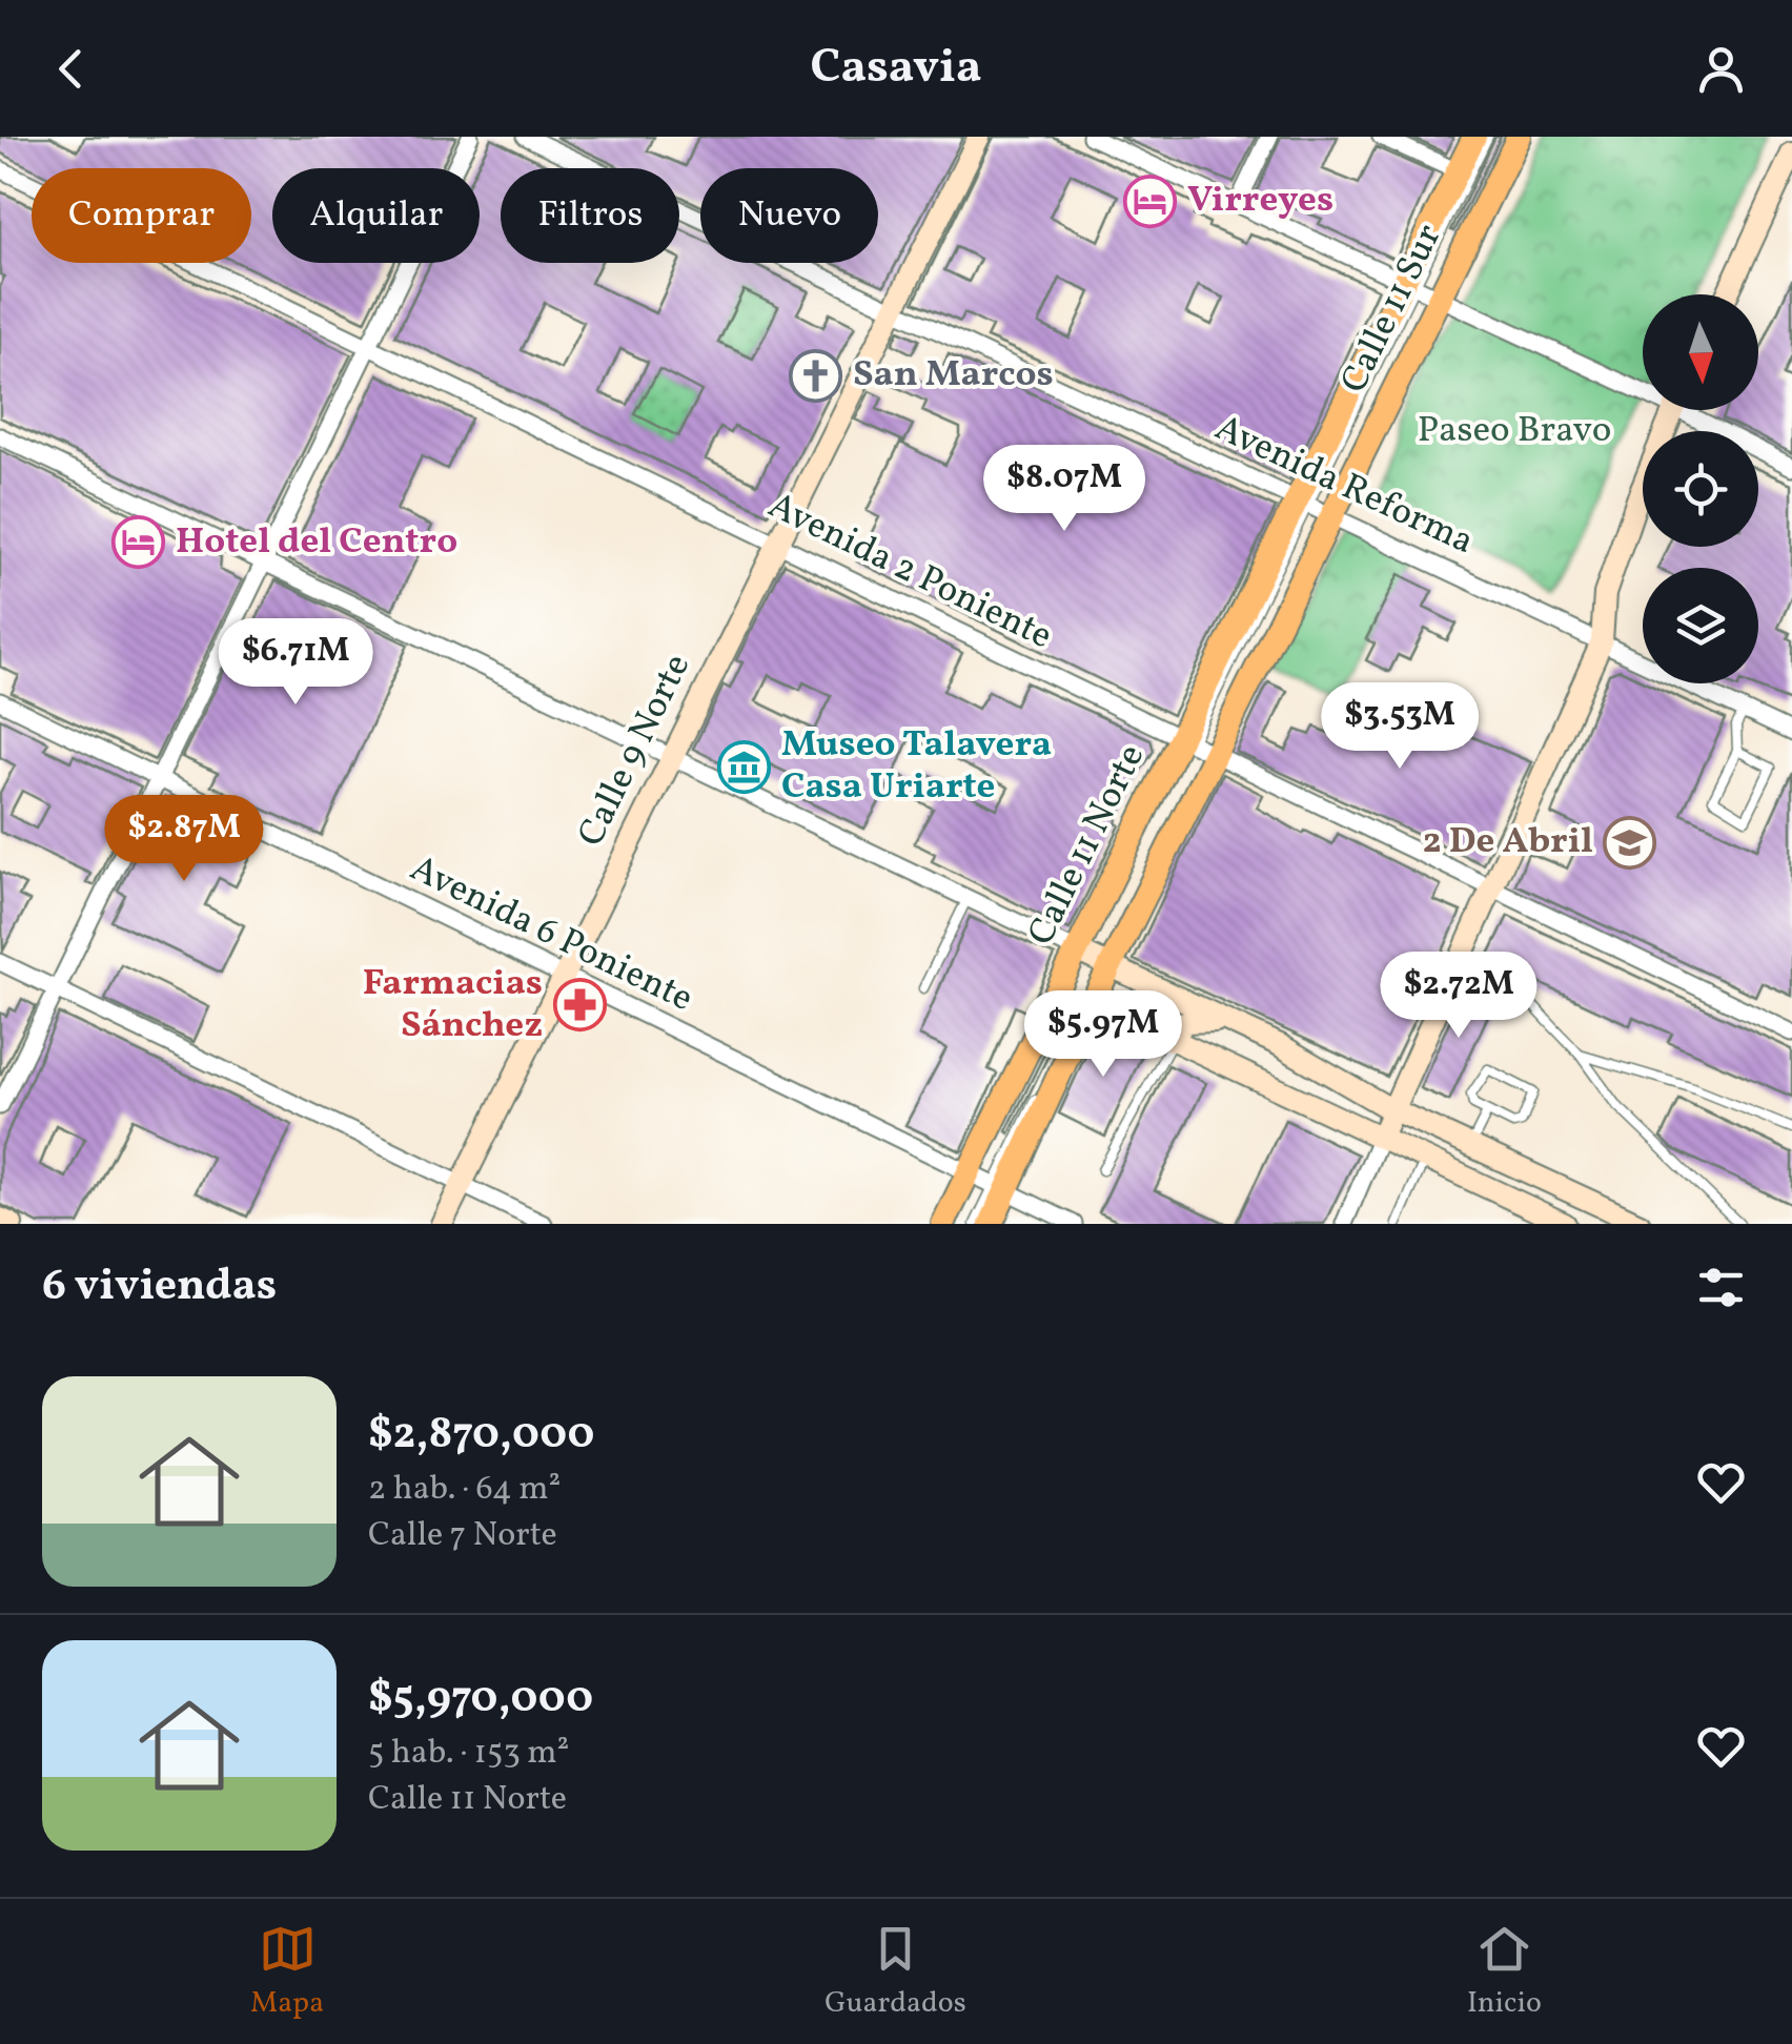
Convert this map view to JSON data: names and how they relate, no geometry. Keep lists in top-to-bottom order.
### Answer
{
  "streets": {
    "main road": ["Calle 11 Sur", "Calle 9 Norte", "Calle 11 Norte"],
    "street": ["Avenida Reforma", "Avenida 2 Poniente", "Avenida 6 Poniente"]
  },
  "crossings": [
    ["Calle 11 Sur", "Avenida Reforma"],
    ["Calle 11 Sur", "Calle 11 Norte"],
    ["Avenida Reforma", "Calle 9 Norte"],
    ["Avenida Reforma", "Calle 11 Norte"],
    ["Avenida 2 Poniente", "Calle 9 Norte"],
    ["Avenida 2 Poniente", "Calle 11 Norte"],
    ["Calle 9 Norte", "Avenida 6 Poniente"],
    ["Calle 11 Norte", "Avenida 6 Poniente"]
  ],
  "parks": ["Paseo Bravo"],
  "places": {
    "hotel": ["Virreyes", "Hotel del Centro"],
    "church": ["San Marcos"],
    "museum": ["Museo Talavera Casa Uriarte"],
    "school or university": ["2 De Abril"],
    "pharmacy": ["Farmacias Sánchez"]
  },
  "north": "bottom",
  "page": {
    "header": "Casavia",
    "chip": [
      "Comprar",
      "Alquilar",
      "Filtros",
      "Nuevo"
    ],
    "price": [
      "$8.07M",
      "$6.71M",
      "$3.53M",
      "$2.87M",
      "$2.72M",
      "$5.97M"
    ],
    "heading": "6 viviendas",
    "list": [
      {
        "name": "$2,870,000",
        "note": "2 hab. · 64 m² · Calle 7 Norte"
      },
      {
        "name": "$5,970,000",
        "note": "5 hab. · 153 m² · Calle 11 Norte"
      }
    ],
    "tabs": ["Mapa", "Guardados", "Inicio"]
  }
}
